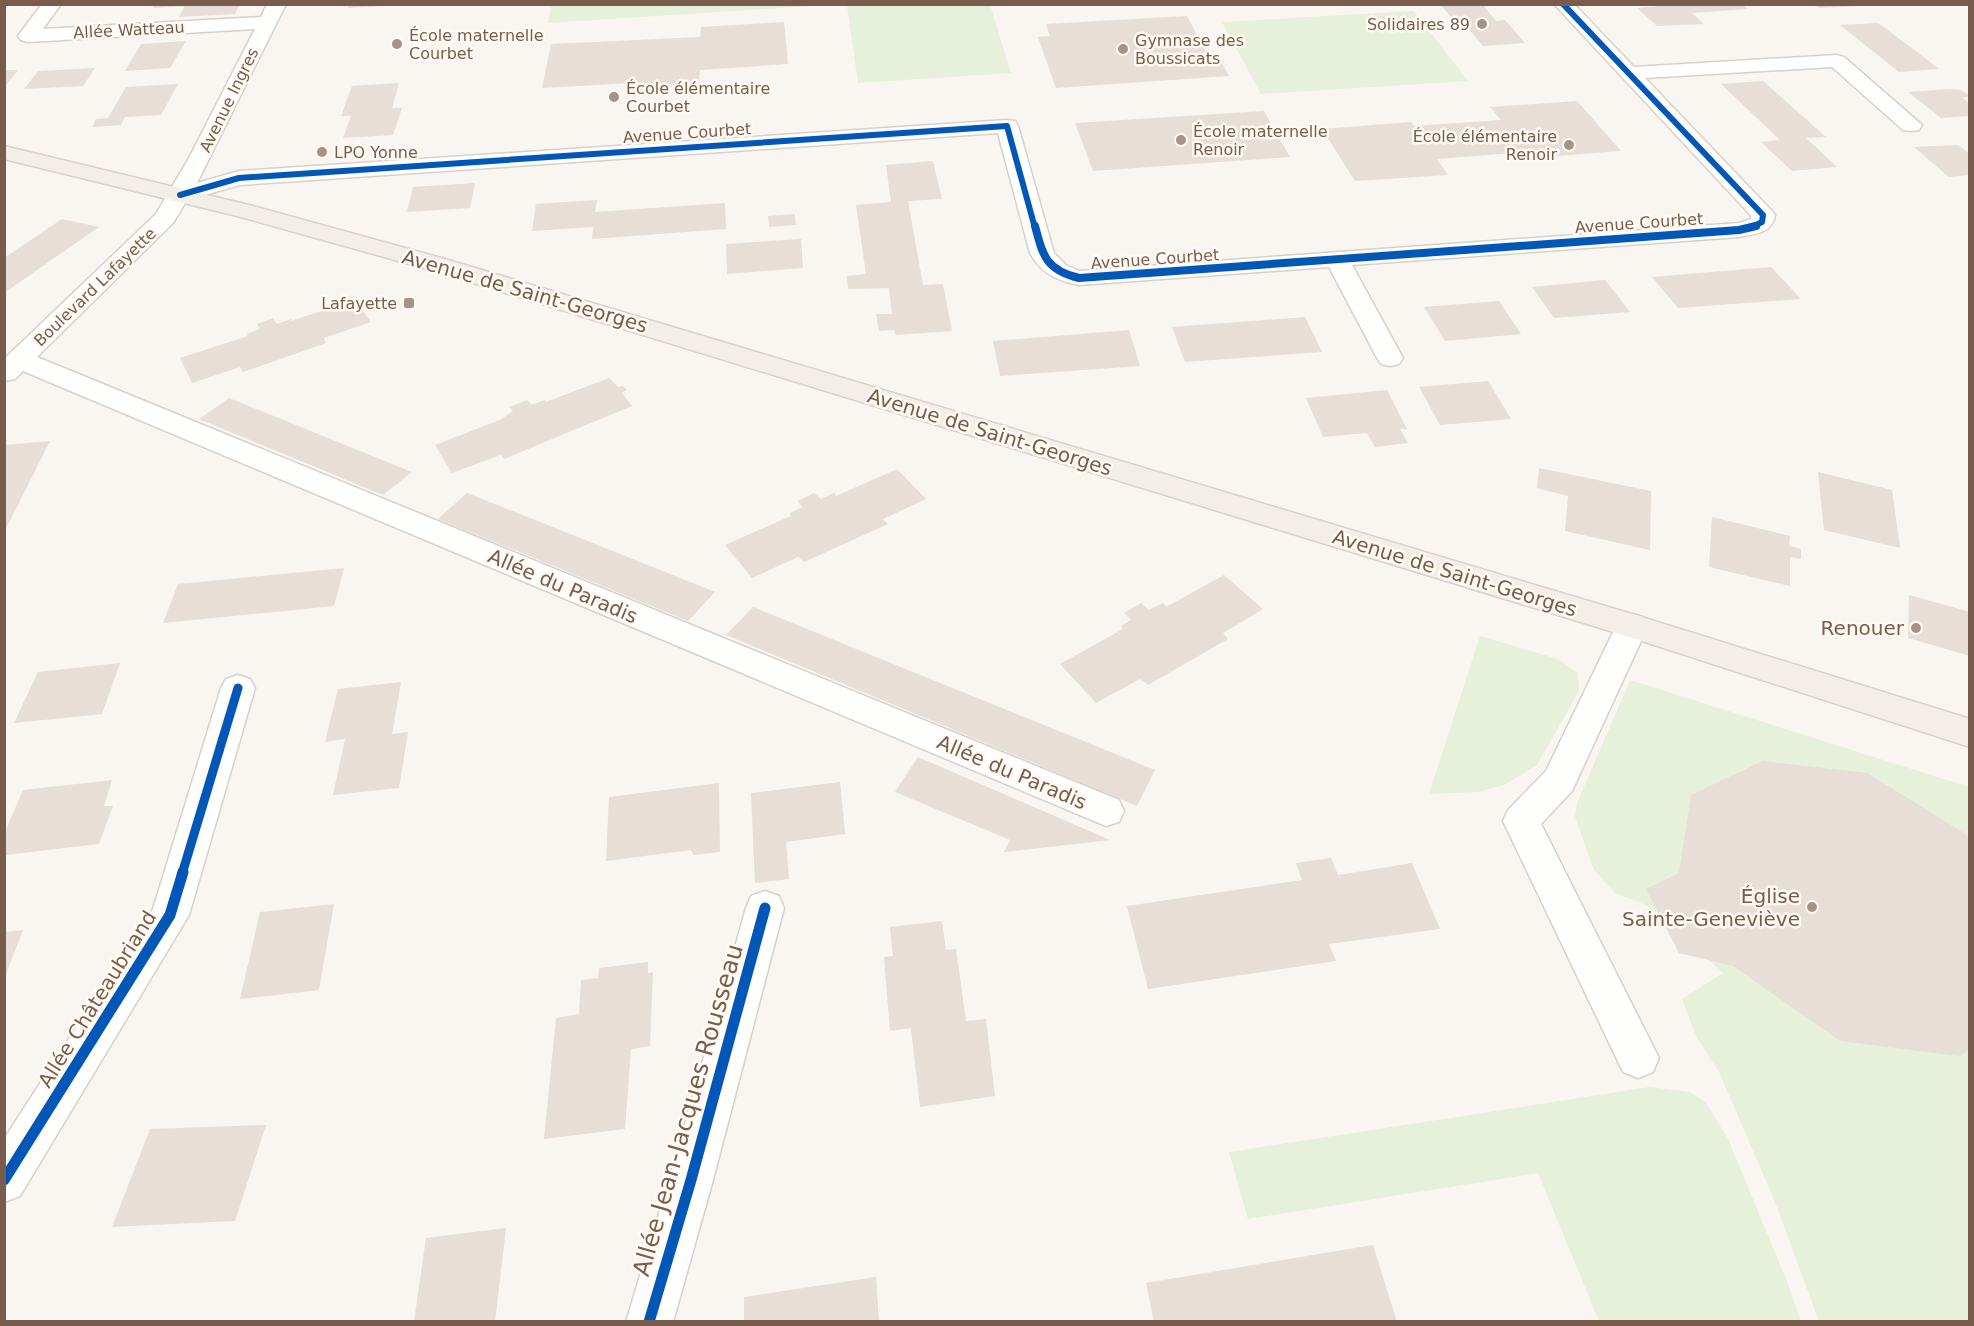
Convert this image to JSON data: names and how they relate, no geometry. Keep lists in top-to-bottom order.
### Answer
{
  "streets": {
    "main road": ["Avenue de Saint-Georges"],
    "street": [
      "Allée Watteau",
      "Avenue Ingres",
      "Avenue Courbet",
      "Boulevard Lafayette",
      "Allée du Paradis",
      "Allée Châteaubriand",
      "Allée Jean-Jacques Rousseau"
    ]
  },
  "crossings": [
    ["Allée Watteau", "Avenue Ingres"],
    ["Avenue Ingres", "Avenue Courbet"],
    ["Avenue Ingres", "Boulevard Lafayette"],
    ["Avenue Ingres", "Avenue de Saint-Georges"],
    ["Avenue Courbet", "Boulevard Lafayette"],
    ["Avenue Courbet", "Avenue de Saint-Georges"],
    ["Boulevard Lafayette", "Avenue de Saint-Georges"],
    ["Boulevard Lafayette", "Allée du Paradis"]
  ],
  "places": {
    "other": [
      "Solidaires 89",
      "École maternelle Courbet",
      "Gymnase des Boussicats",
      "École élémentaire Courbet",
      "École maternelle Renoir",
      "École élémentaire Renoir",
      "LPO Yonne",
      "Renouer",
      "Église Sainte-Geneviève"
    ],
    "transit": ["Lafayette"]
  }
}
